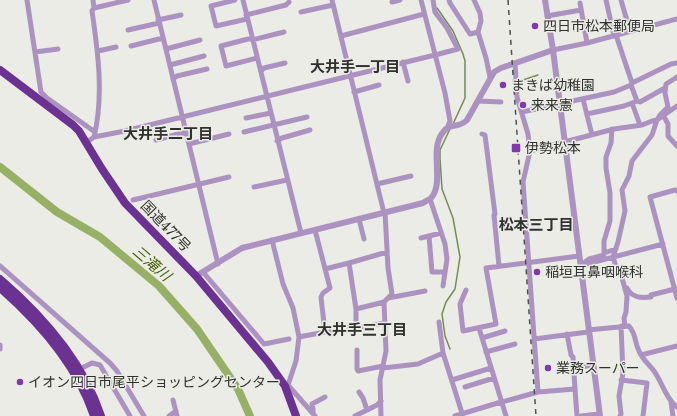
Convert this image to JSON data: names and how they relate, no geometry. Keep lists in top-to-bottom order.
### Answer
{
  "streets": {
    "highway": ["国道477号"]
  },
  "districts": [
    "大井手一丁目",
    "大井手二丁目",
    "松本三丁目",
    "大井手三丁目"
  ],
  "water": ["三滝川"],
  "places": {
    "other": [
      "四日市松本郵便局",
      "まきば幼稚園",
      "来来憲",
      "稲垣耳鼻咽喉科",
      "業務スーパー",
      "イオン四日市尾平ショッピングセンター"
    ],
    "transit": ["伊勢松本"]
  }
}
